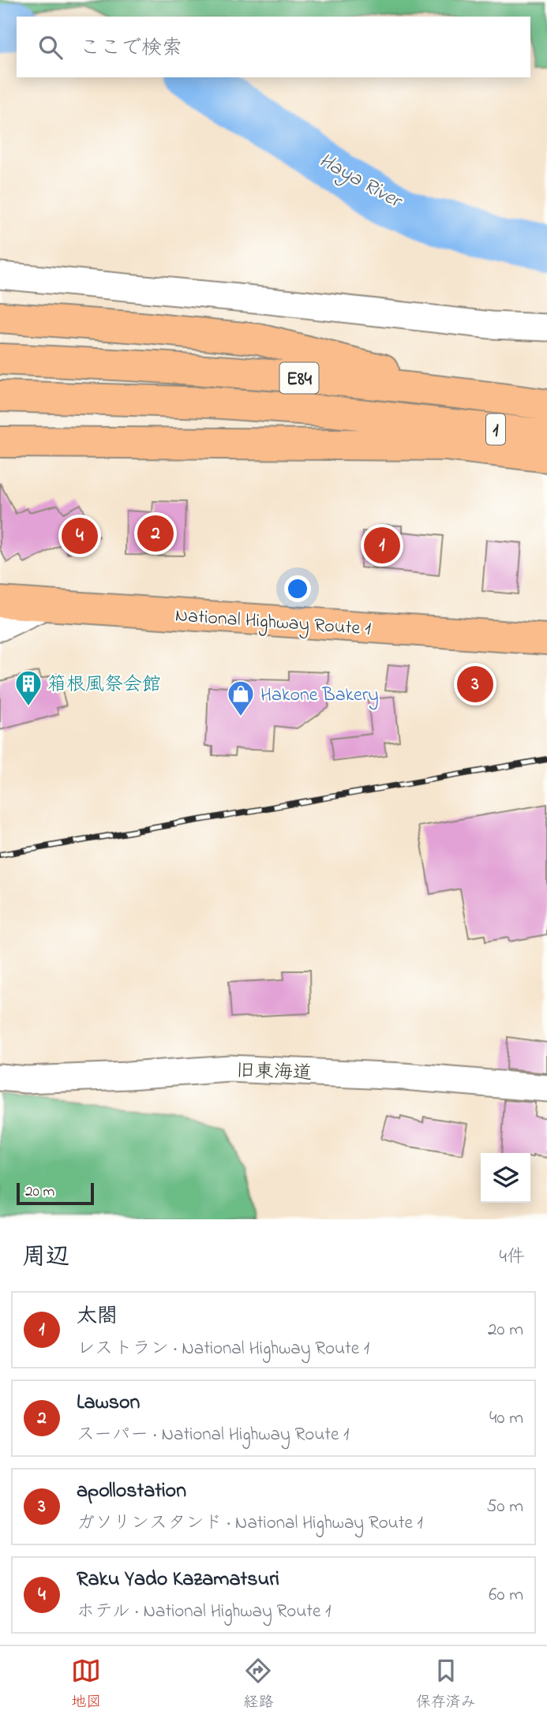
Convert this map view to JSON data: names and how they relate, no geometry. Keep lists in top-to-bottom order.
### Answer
{
  "streets": {
    "highway": ["E84", "1", "National Highway Route 1"],
    "street": ["旧東海道"]
  },
  "crossings": [
    ["E84", "1"]
  ],
  "water": ["Haya River"],
  "places": {
    "building": ["箱根風祭会館"],
    "shop": ["Hakone Bakery"]
  },
  "scale_bar": "20 m",
  "page": {
    "search": "ここで検索",
    "pins": [
      "2",
      "4",
      "1",
      "3"
    ],
    "scale": "20 m",
    "heading": ["周辺", "4件"],
    "list": [
      {
        "mark": "1",
        "name": "太閤",
        "note": "レストラン · National Highway Route 1",
        "value": "20 m"
      },
      {
        "mark": "2",
        "name": "Lawson",
        "note": "スーパー · National Highway Route 1",
        "value": "40 m"
      },
      {
        "mark": "3",
        "name": "apollostation",
        "note": "ガソリンスタンド · National Highway Route 1",
        "value": "50 m"
      },
      {
        "mark": "4",
        "name": "Raku Yado Kazamatsuri",
        "note": "ホテル · National Highway Route 1",
        "value": "60 m"
      }
    ],
    "nav": ["地図", "経路", "保存済み"]
  }
}
